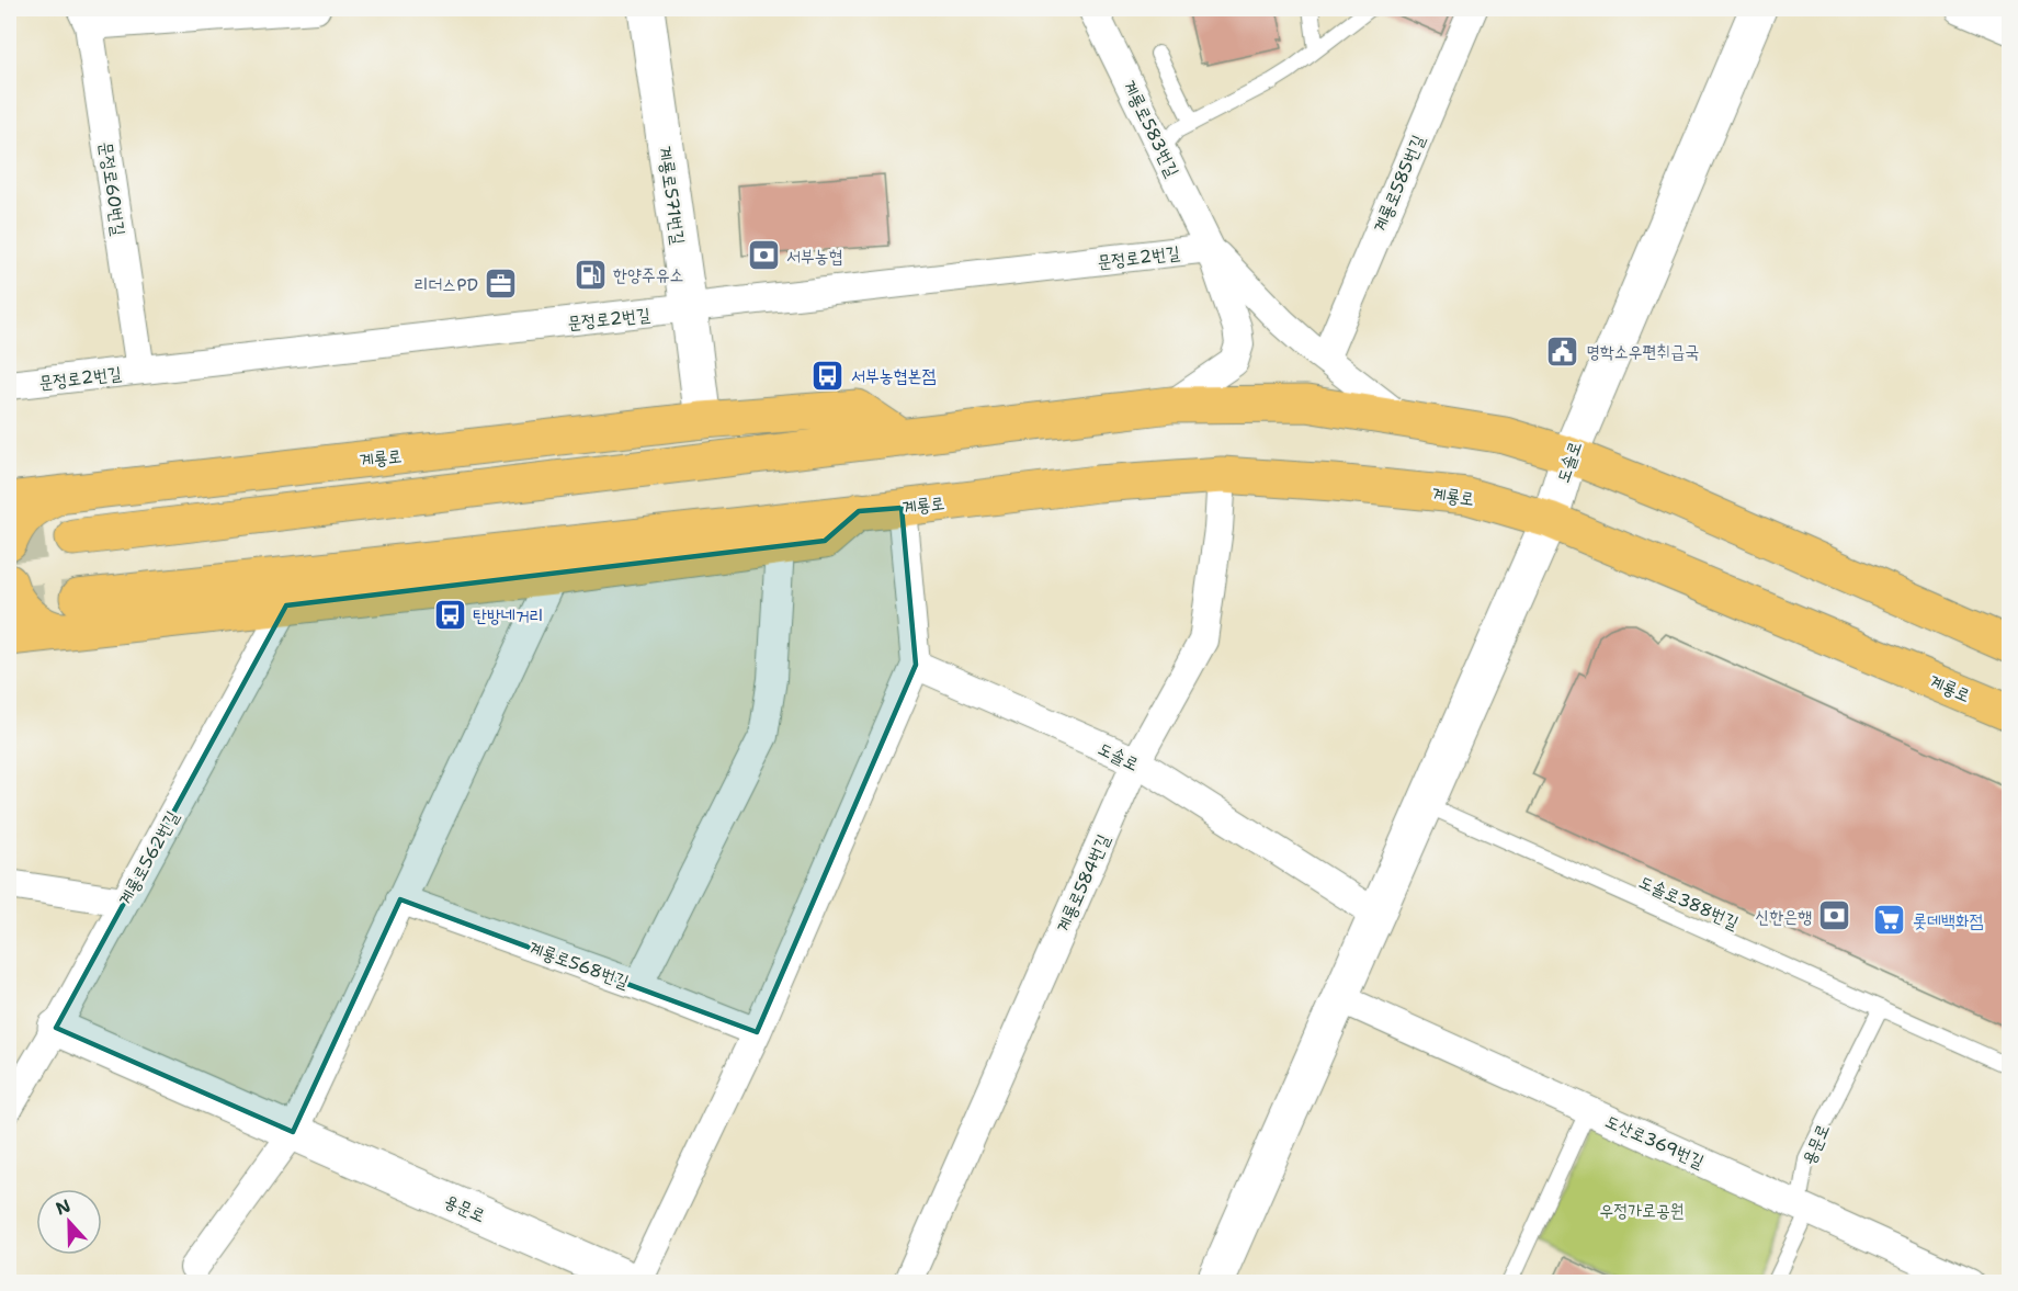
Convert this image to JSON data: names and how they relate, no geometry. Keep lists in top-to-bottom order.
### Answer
{
  "streets": {
    "main road": ["계룡로"],
    "street": [
      "계룡로583번길",
      "계룡로585번길",
      "문정로60번길",
      "계룡로571번길",
      "문정로2번길",
      "도솔로",
      "계룡로562번길",
      "계룡로584번길",
      "계룡로568번길",
      "도산로369번길",
      "용문로"
    ],
    "lane": ["도솔로388번길"]
  },
  "crossings": [
    ["계룡로583번길", "계룡로585번길"],
    ["계룡로583번길", "문정로2번길"],
    ["문정로60번길", "문정로2번길"],
    ["계룡로571번길", "문정로2번길"],
    ["계룡로571번길", "계룡로"],
    ["계룡로", "도솔로"],
    ["계룡로", "계룡로562번길"],
    ["계룡로", "계룡로584번길"],
    ["도솔로", "계룡로584번길"],
    ["도솔로", "도솔로388번길"],
    ["도솔로", "도산로369번길"],
    ["계룡로562번길", "용문로"],
    ["도솔로388번길", "용문로"],
    ["도산로369번길", "용문로"]
  ],
  "parks": ["우정가로공원"],
  "places": {
    "bank": ["서부농협", "신한은행"],
    "fuel station": ["한양주유소"],
    "office": ["리더스PD"],
    "public building": ["명학소우편취급국"],
    "bus stop": ["서부농협본점", "탄방네거리"],
    "supermarket": ["롯데백화점"]
  },
  "north": "top"
}
